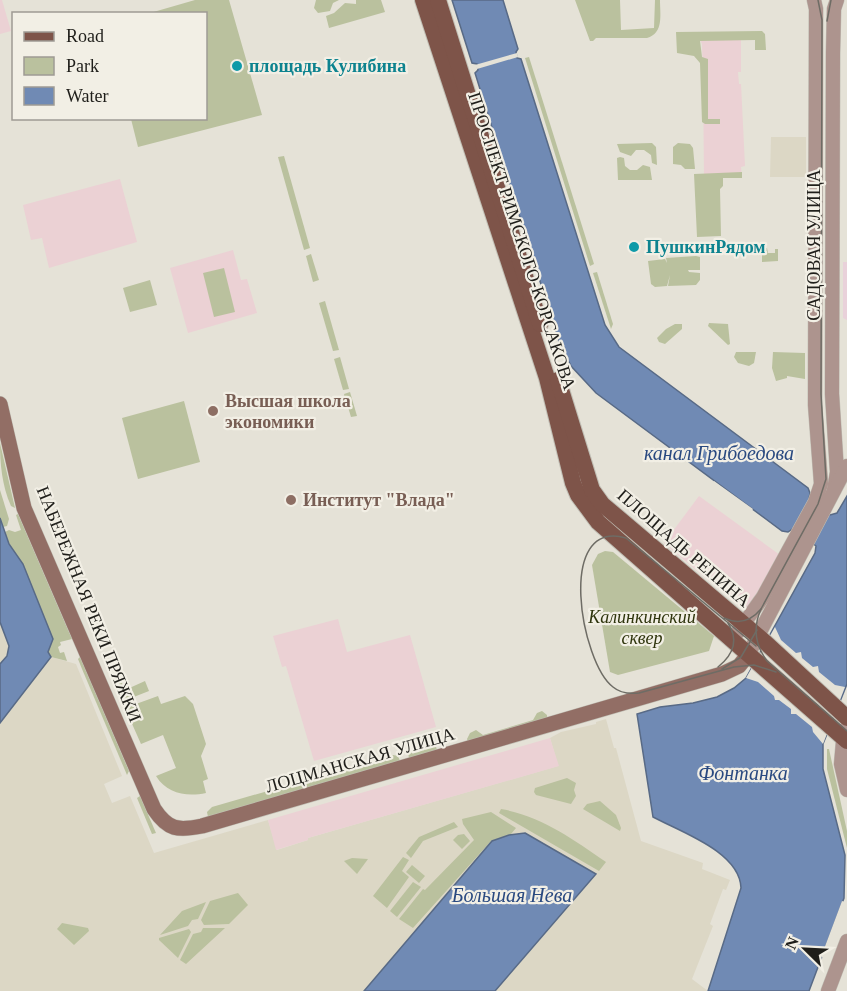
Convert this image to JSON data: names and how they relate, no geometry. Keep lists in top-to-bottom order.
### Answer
{
  "streets": {
    "main road": [
      "ПРОСПЕКТ РИМСКОГО-КОРСАКОВА",
      "ПЛОЩАДЬ РЕПИНА",
      "НАБЕРЕЖНАЯ РЕКИ ПРЯЖКИ",
      "ЛОЦМАНСКАЯ УЛИЦА"
    ],
    "street": ["САДОВАЯ УЛИЦА"]
  },
  "crossings": [
    ["ПРОСПЕКТ РИМСКОГО-КОРСАКОВА", "ПЛОЩАДЬ РЕПИНА"],
    ["ПЛОЩАДЬ РЕПИНА", "ЛОЦМАНСКАЯ УЛИЦА"],
    ["НАБЕРЕЖНАЯ РЕКИ ПРЯЖКИ", "ЛОЦМАНСКАЯ УЛИЦА"]
  ],
  "water": ["канал Грибоедова", "Фонтанка", "Большая Нева"],
  "parks": ["Калинкинский сквер"],
  "places": [
    "площадь Кулибина",
    "ПушкинРядом",
    "Высшая школа экономики",
    "Институт \"Влада\""
  ],
  "legend": ["Road", "Park", "Water"],
  "north": "top left"
}
